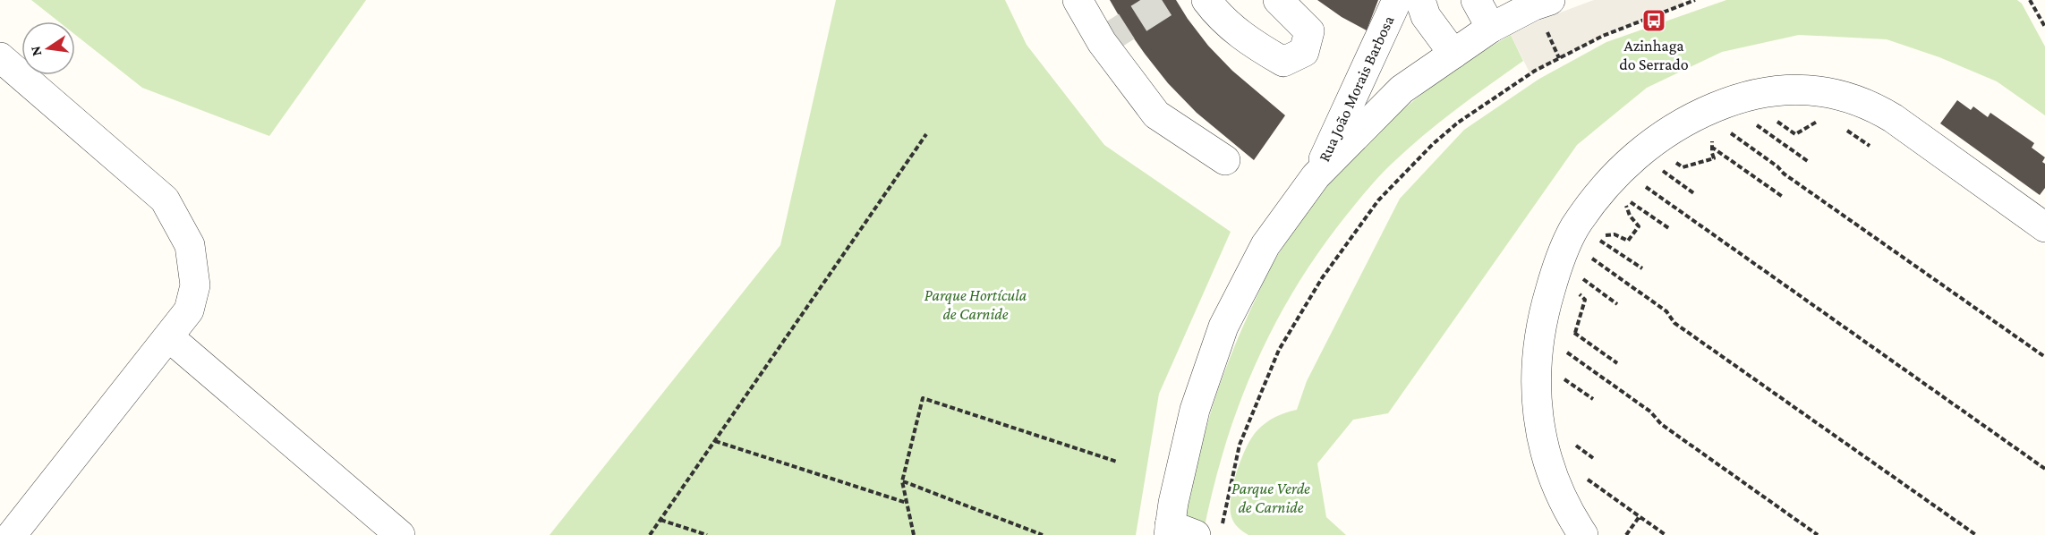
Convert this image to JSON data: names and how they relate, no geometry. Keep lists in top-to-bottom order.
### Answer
{
  "streets": {
    "street": ["Rua João Morais Barbosa"]
  },
  "parks": ["Parque Hortícula de Carnide", "Parque Verde de Carnide"],
  "places": {
    "bus stop": ["Azinhaga do Serrado"]
  },
  "north": "left"
}
